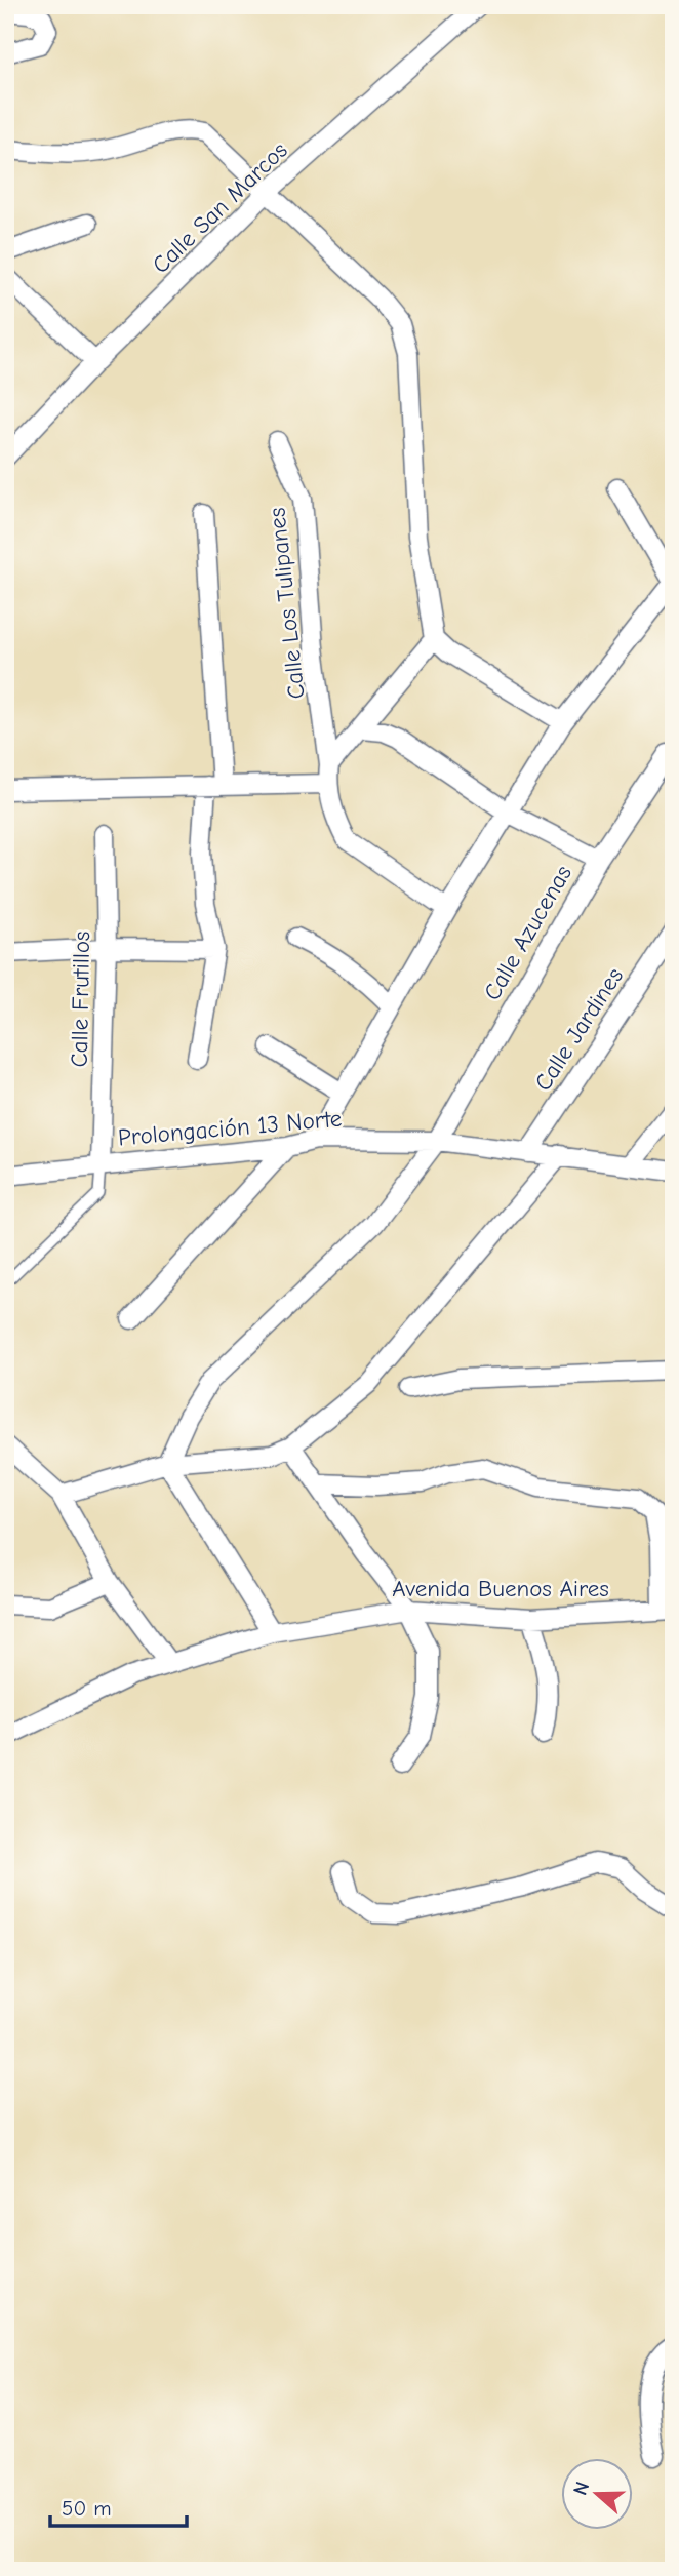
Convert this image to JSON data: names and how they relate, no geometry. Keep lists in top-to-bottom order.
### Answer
{
  "streets": {
    "street": [
      "Calle San Marcos",
      "Calle Los Tulipanes",
      "Calle Azucenas",
      "Calle Frutillos",
      "Calle Jardines",
      "Prolongación 13 Norte",
      "Avenida Buenos Aires"
    ]
  },
  "crossings": [
    ["Calle Azucenas", "Prolongación 13 Norte"],
    ["Calle Frutillos", "Prolongación 13 Norte"],
    ["Calle Jardines", "Prolongación 13 Norte"]
  ],
  "scale_bar": "50 m",
  "north": "left"
}
